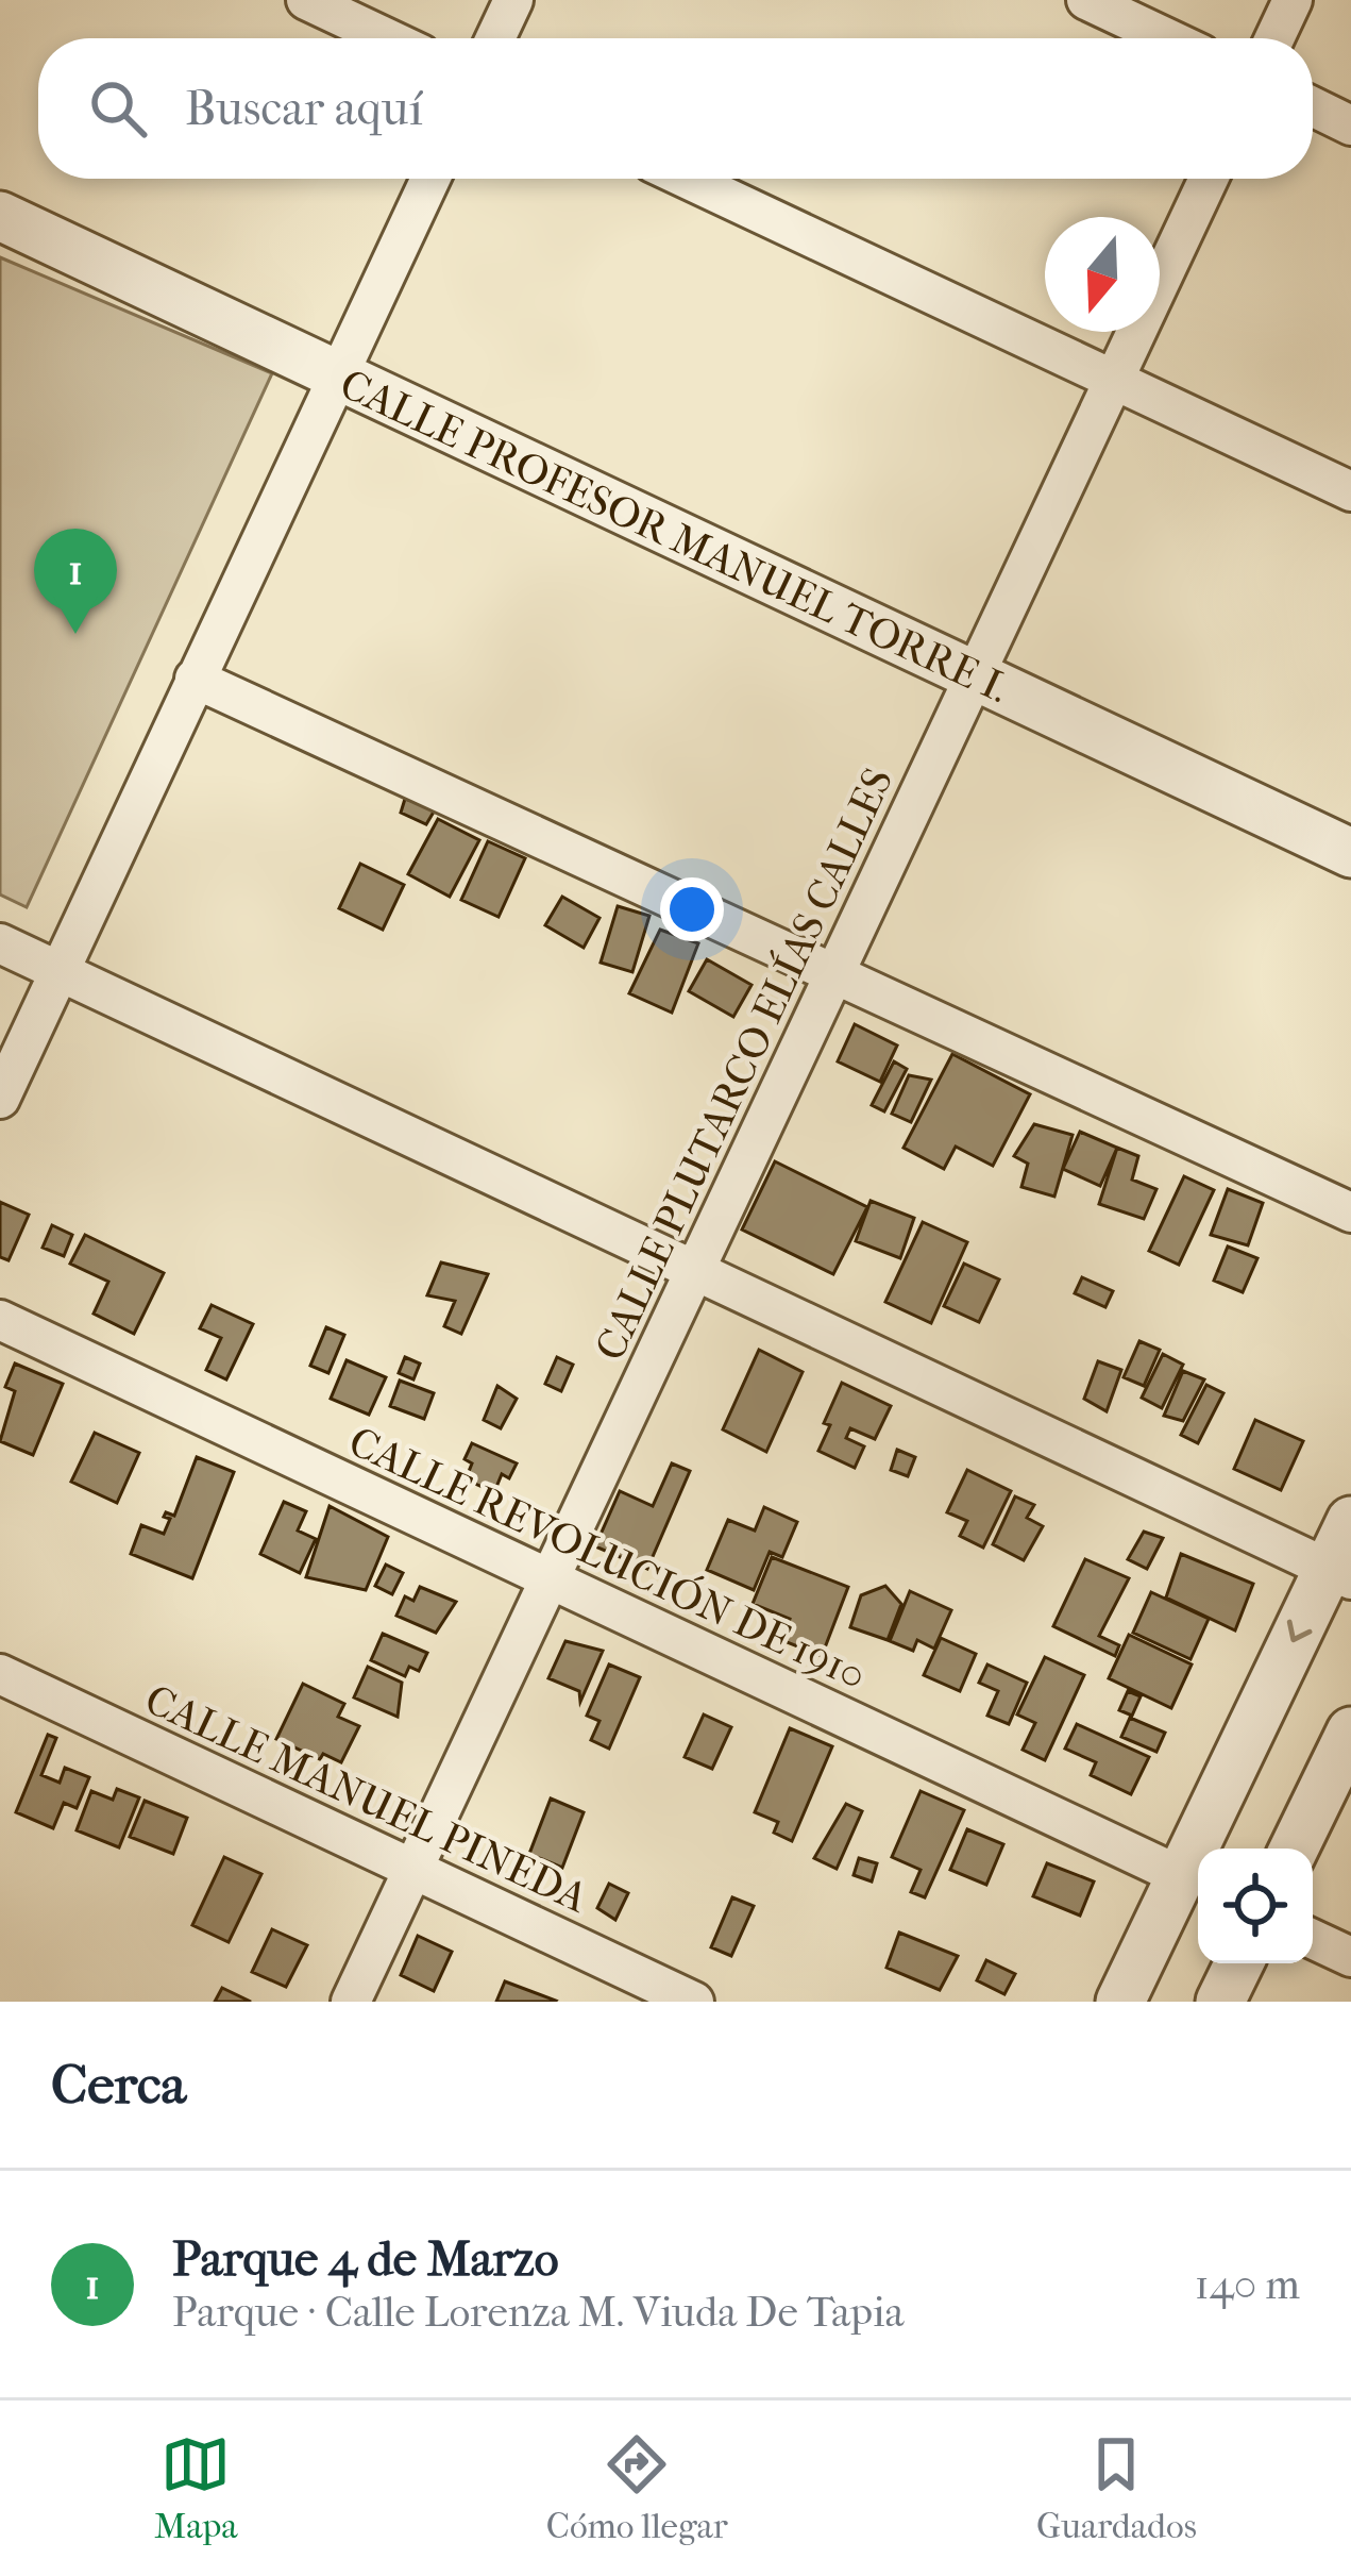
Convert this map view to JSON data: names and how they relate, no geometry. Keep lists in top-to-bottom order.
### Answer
{
  "streets": {
    "street": [
      "CALLE PROFESOR MANUEL TORRE I.",
      "CALLE PLUTARCO ELÍAS CALLES",
      "CALLE REVOLUCIÓN DE 1910",
      "CALLE MANUEL PINEDA"
    ]
  },
  "crossings": [
    ["CALLE PROFESOR MANUEL TORRE I.", "CALLE PLUTARCO ELÍAS CALLES"],
    ["CALLE PLUTARCO ELÍAS CALLES", "CALLE REVOLUCIÓN DE 1910"],
    ["CALLE PLUTARCO ELÍAS CALLES", "CALLE MANUEL PINEDA"]
  ],
  "north": "bottom",
  "page": {
    "search": "Buscar aquí",
    "pins": "1",
    "heading": "Cerca",
    "list": [
      {
        "mark": "1",
        "name": "Parque 4 de Marzo",
        "note": "Parque · Calle Lorenza M. Viuda De Tapia",
        "value": "140 m"
      }
    ],
    "nav": ["Mapa", "Cómo llegar", "Guardados"]
  }
}
